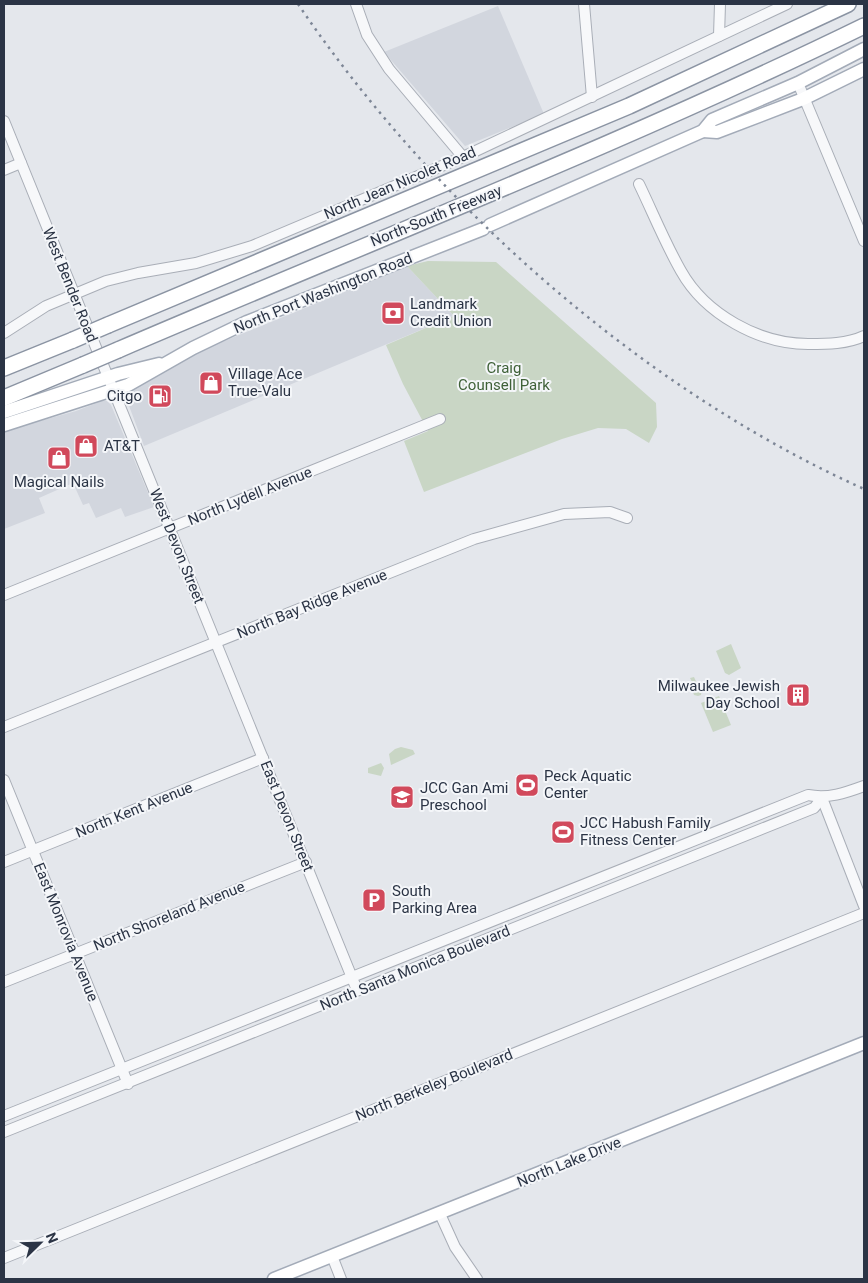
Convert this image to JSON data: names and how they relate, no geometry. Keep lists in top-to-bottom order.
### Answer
{
  "streets": {
    "highway": ["North-South Freeway"],
    "main road": ["North Port Washington Road", "North Lake Drive"],
    "street": [
      "North Jean Nicolet Road",
      "West Bender Road",
      "North Lydell Avenue",
      "West Devon Street",
      "North Bay Ridge Avenue",
      "North Kent Avenue",
      "East Devon Street",
      "North Shoreland Avenue",
      "East Monrovia Avenue",
      "North Santa Monica Boulevard",
      "North Berkeley Boulevard"
    ]
  },
  "crossings": [
    ["North Jean Nicolet Road", "West Bender Road"],
    ["West Bender Road", "North Port Washington Road"],
    ["West Bender Road", "West Devon Street"],
    ["North Lydell Avenue", "West Devon Street"],
    ["West Devon Street", "North Bay Ridge Avenue"],
    ["West Devon Street", "East Devon Street"],
    ["North Bay Ridge Avenue", "East Devon Street"],
    ["North Kent Avenue", "East Devon Street"],
    ["North Kent Avenue", "East Monrovia Avenue"],
    ["East Devon Street", "North Shoreland Avenue"],
    ["East Devon Street", "North Santa Monica Boulevard"],
    ["North Shoreland Avenue", "East Monrovia Avenue"],
    ["East Monrovia Avenue", "North Santa Monica Boulevard"]
  ],
  "parks": ["Craig Counsell Park"],
  "places": {
    "bank": ["Landmark Credit Union"],
    "shop": ["Village Ace True-Valu", "AT&T", "Magical Nails"],
    "fuel station": ["Citgo"],
    "building": ["Milwaukee Jewish Day School"],
    "sports": ["Peck Aquatic Center", "JCC Habush Family Fitness Center"],
    "school or university": ["JCC Gan Ami Preschool"],
    "parking": ["South Parking Area"]
  },
  "north": "top right"
}
